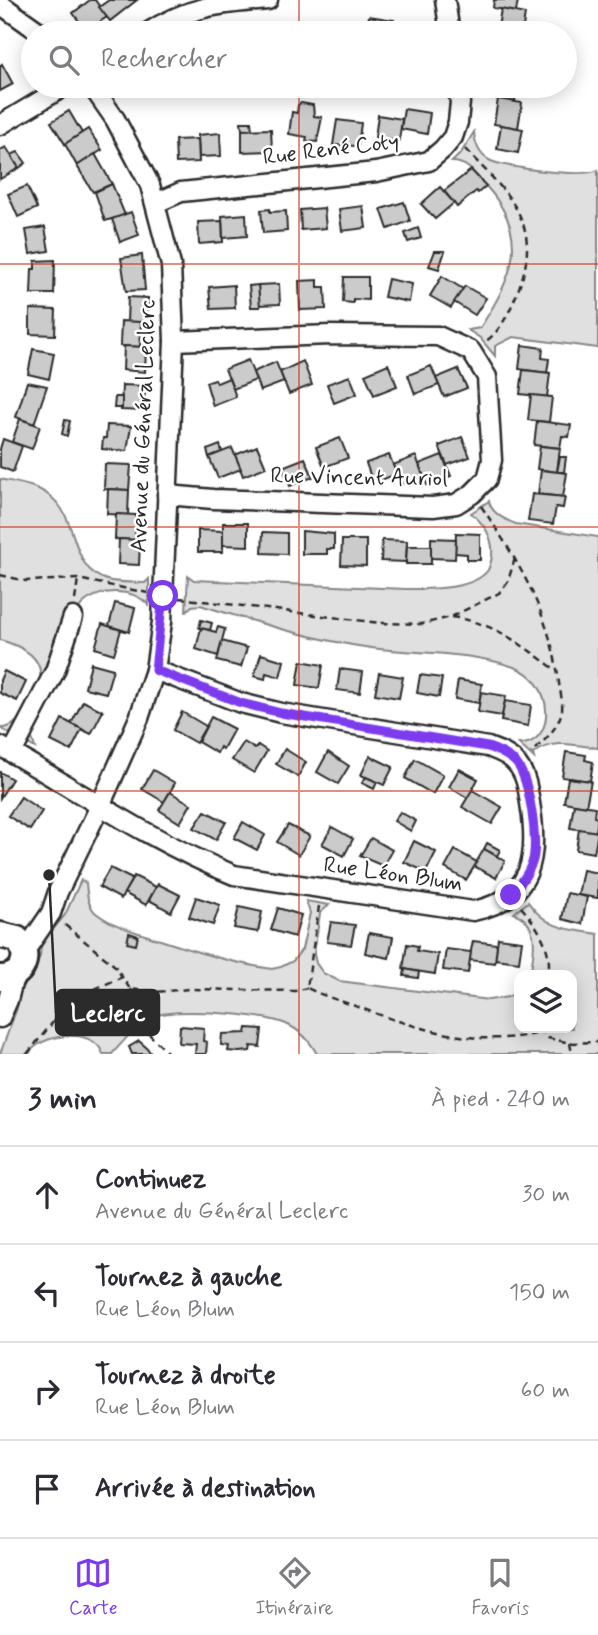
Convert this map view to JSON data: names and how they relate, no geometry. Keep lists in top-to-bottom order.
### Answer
{
  "streets": {
    "street": [
      "Rue René Coty",
      "Avenue du Général Leclerc",
      "Rue Vincent Auriol",
      "Rue Léon Blum"
    ]
  },
  "crossings": [
    ["Rue René Coty", "Avenue du Général Leclerc"],
    ["Avenue du Général Leclerc", "Rue Vincent Auriol"],
    ["Avenue du Général Leclerc", "Rue Léon Blum"]
  ],
  "places": ["Leclerc"],
  "page": {
    "search": "Rechercher",
    "heading": ["3 min", "À pied · 240 m"],
    "list": [
      ["Continuez", "Avenue du Général Leclerc", "30 m"],
      ["Tournez à gauche", "Rue Léon Blum", "150 m"],
      ["Tournez à droite", "Rue Léon Blum", "60 m"],
      "Arrivée à destination"
    ],
    "nav": ["Carte", "Itinéraire", "Favoris"]
  }
}
